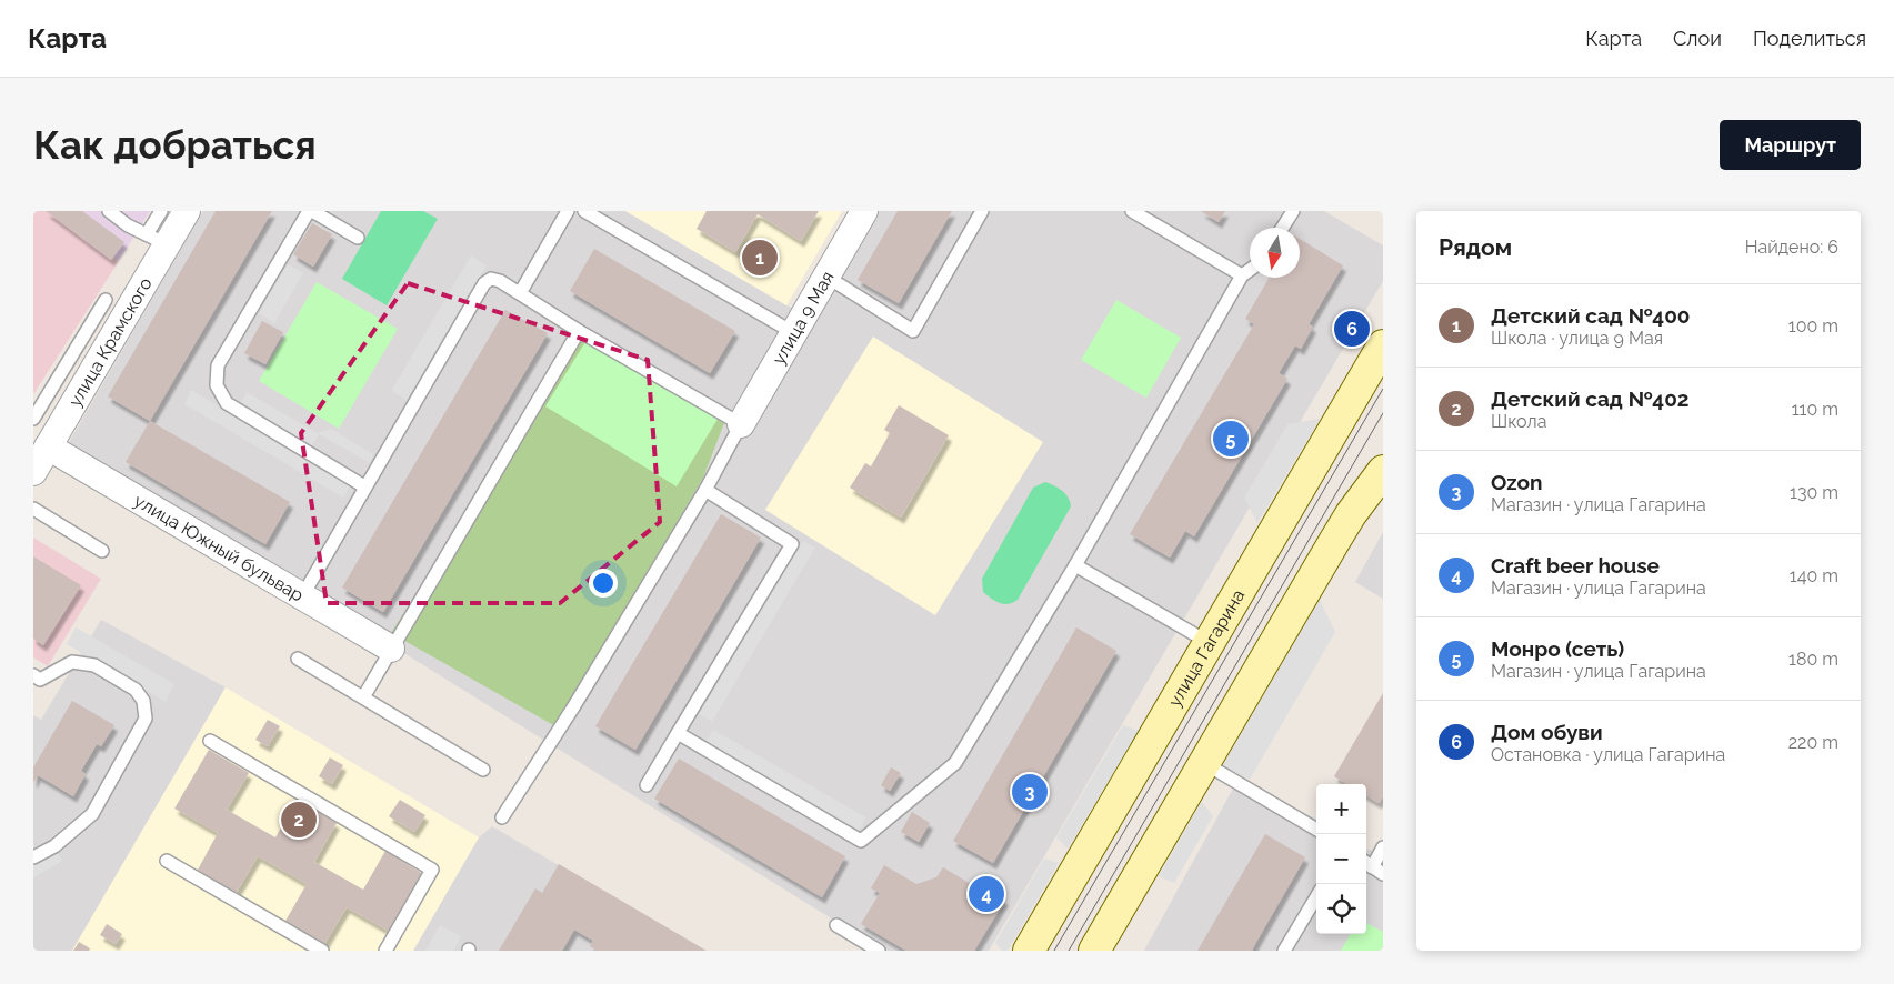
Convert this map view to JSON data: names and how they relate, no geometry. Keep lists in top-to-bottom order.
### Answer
{
  "streets": {
    "main road": ["улица Гагарина"],
    "street": ["улица 9 Мая", "улица Крамского", "улица Южный бульвар"]
  },
  "crossings": [
    ["улица Крамского", "улица Южный бульвар"]
  ],
  "north": "bottom",
  "page": {
    "header": "Карта",
    "nav": ["Карта", "Слои", "Поделиться"],
    "buttons": "Маршрут",
    "title": "Как добраться",
    "heading": ["Рядом", "Найдено: 6"],
    "pins": [
      "1",
      "6",
      "5",
      "3",
      "2",
      "4"
    ],
    "list": [
      {
        "mark": "1",
        "name": "Детский сад №400",
        "note": "Школа · улица 9 Мая",
        "value": "100 m"
      },
      {
        "mark": "2",
        "name": "Детский сад №402",
        "note": "Школа",
        "value": "110 m"
      },
      {
        "mark": "3",
        "name": "Ozon",
        "note": "Магазин · улица Гагарина",
        "value": "130 m"
      },
      {
        "mark": "4",
        "name": "Craft beer house",
        "note": "Магазин · улица Гагарина",
        "value": "140 m"
      },
      {
        "mark": "5",
        "name": "Монро (сеть)",
        "note": "Магазин · улица Гагарина",
        "value": "180 m"
      },
      {
        "mark": "6",
        "name": "Дом обуви",
        "note": "Остановка · улица Гагарина",
        "value": "220 m"
      }
    ],
    "map_buttons": ["+", "−"]
  }
}
